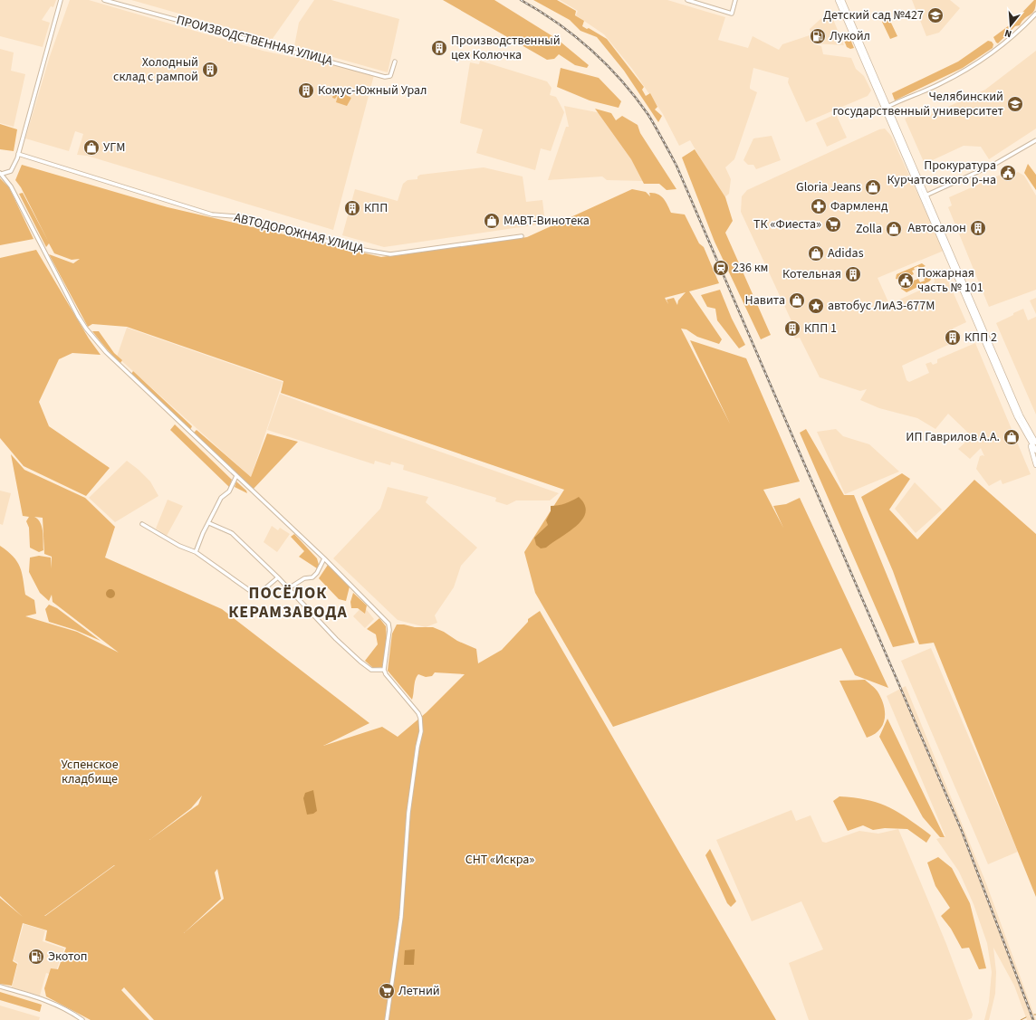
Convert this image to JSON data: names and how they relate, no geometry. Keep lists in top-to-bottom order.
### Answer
{
  "streets": {
    "street": ["ПРОИЗВОДСТВЕННАЯ УЛИЦА", "АВТОДОРОЖНАЯ УЛИЦА"]
  },
  "districts": ["ПОСЁЛОК КЕРАМЗАВОДА"],
  "parks": ["Успенское кладбище", "СНТ «Искра»"],
  "places": {
    "school or university": ["Детский сад №427", "Челябинский государственный университет"],
    "fuel station": ["Лукойл", "Экотоп"],
    "building": [
      "Производственный цех Колючка",
      "Холодный склад с рампой",
      "Комус-Южный Урал",
      "КПП",
      "Автосалон",
      "Котельная",
      "КПП 1",
      "КПП 2"
    ],
    "shop": [
      "УГМ",
      "Gloria Jeans",
      "МАВТ-Винотека",
      "Zolla",
      "Adidas",
      "Навита",
      "ИП Гаврилов А.А."
    ],
    "public building": ["Прокуратура Курчатовского р-на", "Пожарная часть № 101"],
    "pharmacy": ["Фармленд"],
    "supermarket": ["ТК «Фиеста»", "Летний"],
    "station": ["236 км"],
    "place": ["автобус ЛиАЗ-677М"]
  },
  "north": "bottom"
}
